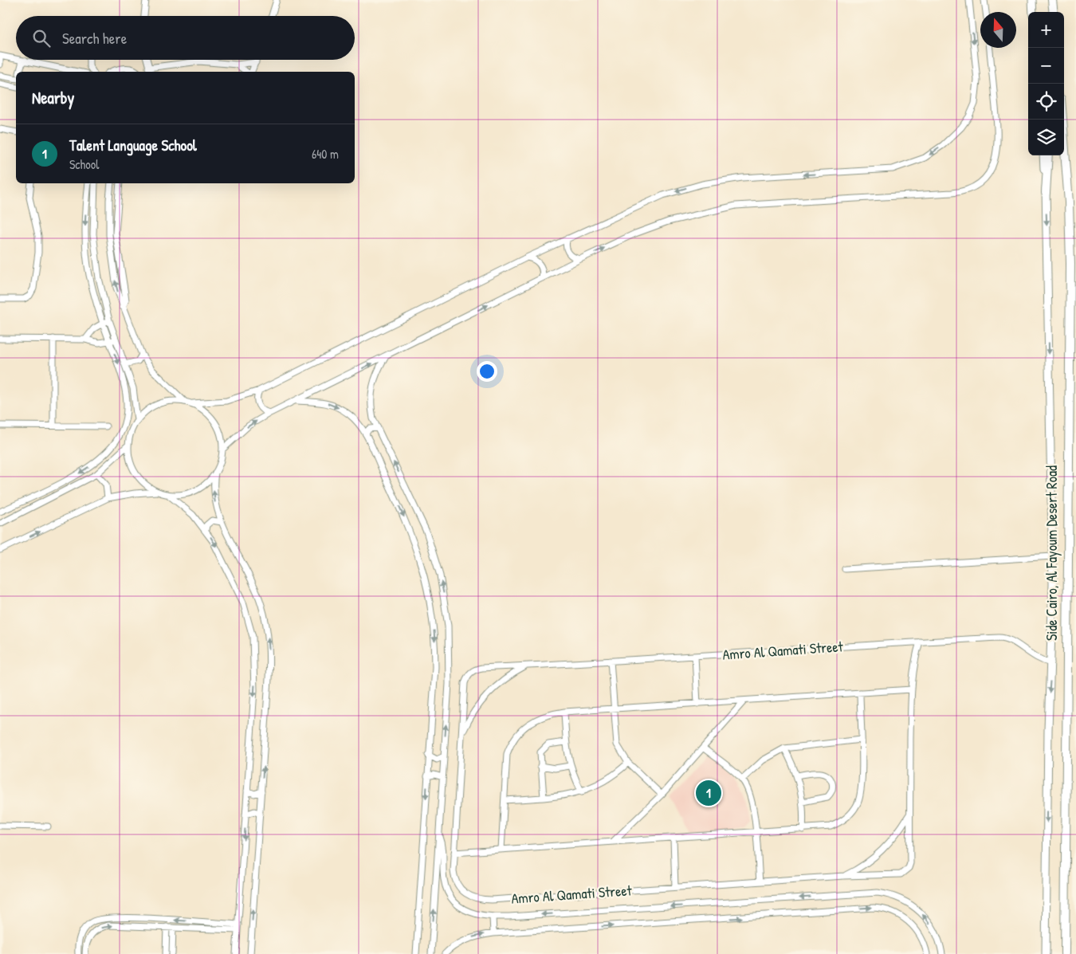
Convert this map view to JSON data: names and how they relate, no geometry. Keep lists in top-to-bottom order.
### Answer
{
  "streets": {
    "main road": ["Side Cairo, Al Fayoum Desert Road"],
    "street": ["Amro Al Qamati Street"]
  },
  "crossings": [
    ["Side Cairo, Al Fayoum Desert Road", "Amro Al Qamati Street"]
  ],
  "one_way": ["Side Cairo, Al Fayoum Desert Road"],
  "north": "top",
  "page": {
    "map_buttons": ["+", "−"],
    "search": "Search here",
    "heading": "Nearby",
    "list": [
      {
        "mark": "1",
        "name": "Talent Language School",
        "note": "School",
        "value": "640 m"
      }
    ],
    "pins": "1"
  }
}
